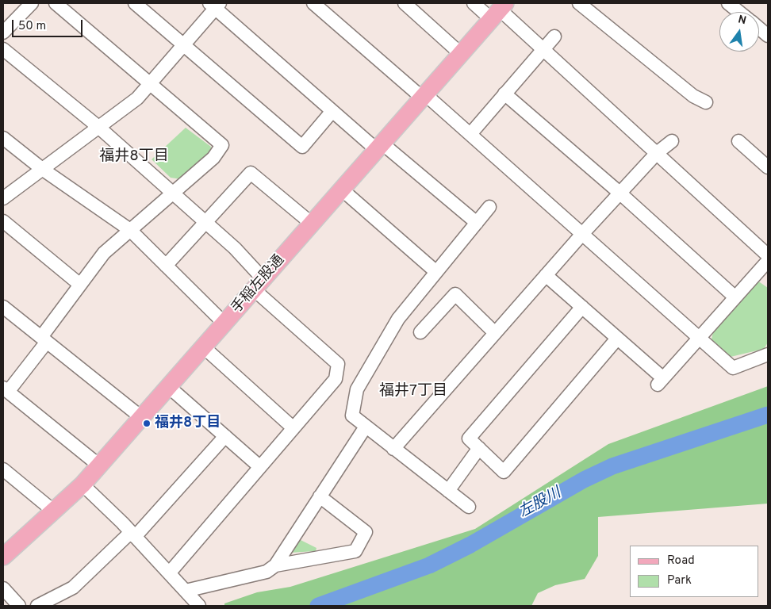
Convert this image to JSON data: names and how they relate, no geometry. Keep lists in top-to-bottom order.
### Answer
{
  "streets": {
    "main road": ["手稲左股通"]
  },
  "districts": ["福井8丁目", "福井7丁目"],
  "water": ["左股川"],
  "places": ["福井8丁目"],
  "legend": ["Road", "Park"],
  "scale_bar": "50 m",
  "north": "top"
}
